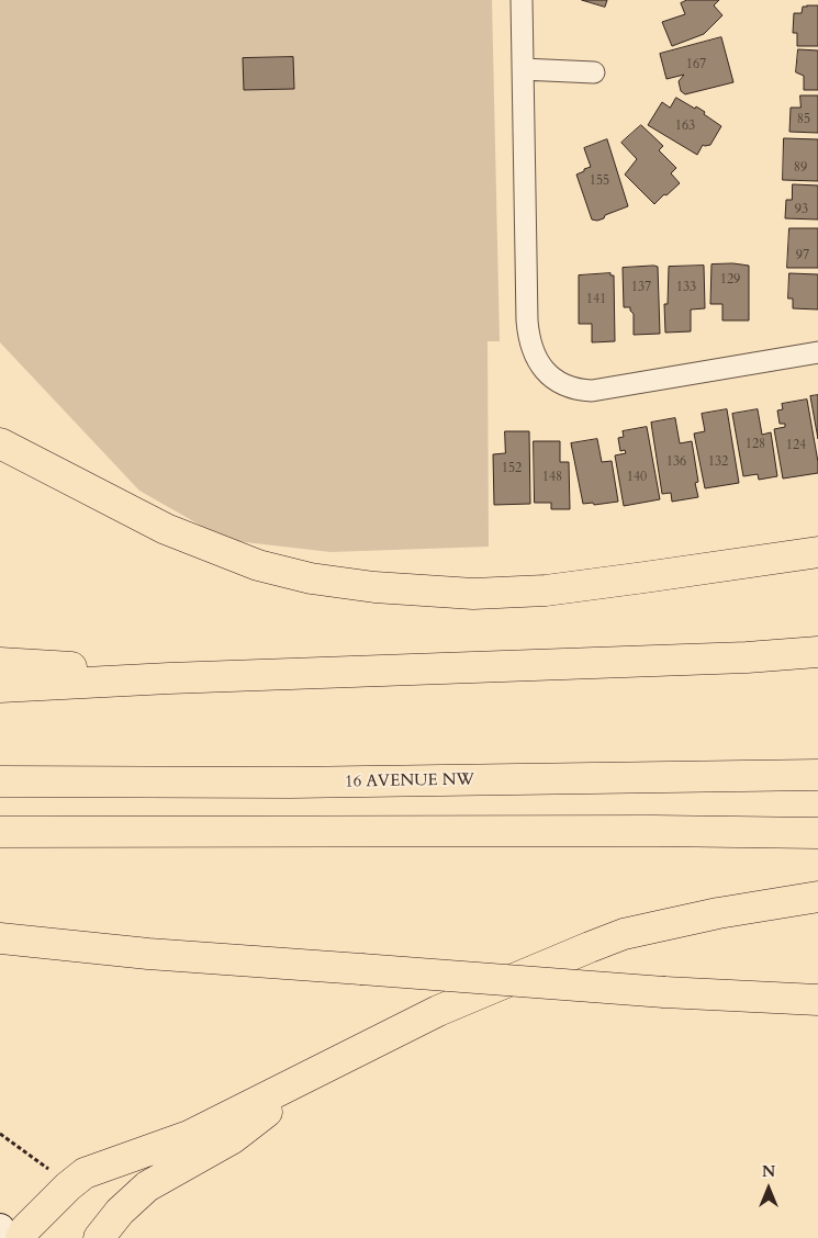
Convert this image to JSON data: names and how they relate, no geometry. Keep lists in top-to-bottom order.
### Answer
{
  "streets": {
    "highway": ["16 AVENUE NW"]
  },
  "house_numbers": [
    "167",
    "85",
    "163",
    "89",
    "155",
    "93",
    "97",
    "129",
    "137",
    "133",
    "141",
    "128",
    "124",
    "136",
    "132",
    "152",
    "148",
    "140"
  ],
  "north": "top"
}
